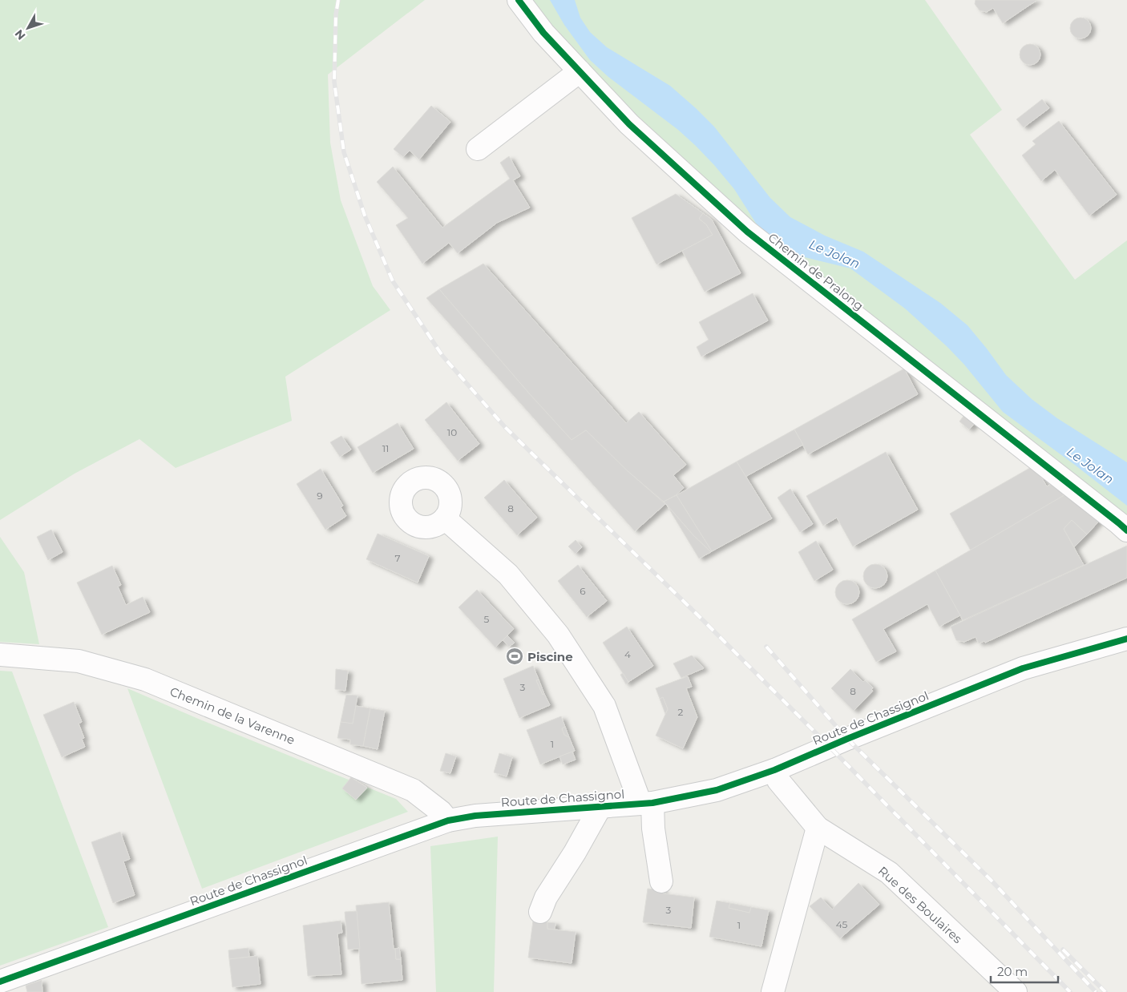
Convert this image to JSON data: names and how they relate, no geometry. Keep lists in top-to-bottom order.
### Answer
{
  "streets": {
    "street": [
      "Chemin de Pralong",
      "Chemin de la Varenne",
      "Route de Chassignol",
      "Rue des Boulaires"
    ]
  },
  "crossings": [
    ["Chemin de la Varenne", "Route de Chassignol"],
    ["Route de Chassignol", "Rue des Boulaires"]
  ],
  "water": ["Le Jolan"],
  "places": {
    "sports": ["Piscine"]
  },
  "house_numbers": [
    "10",
    "11",
    "9",
    "8",
    "7",
    "6",
    "5",
    "4",
    "3",
    "8",
    "2",
    "1",
    "3",
    "45",
    "1"
  ],
  "scale_bar": "20 m",
  "north": "bottom left"
}
